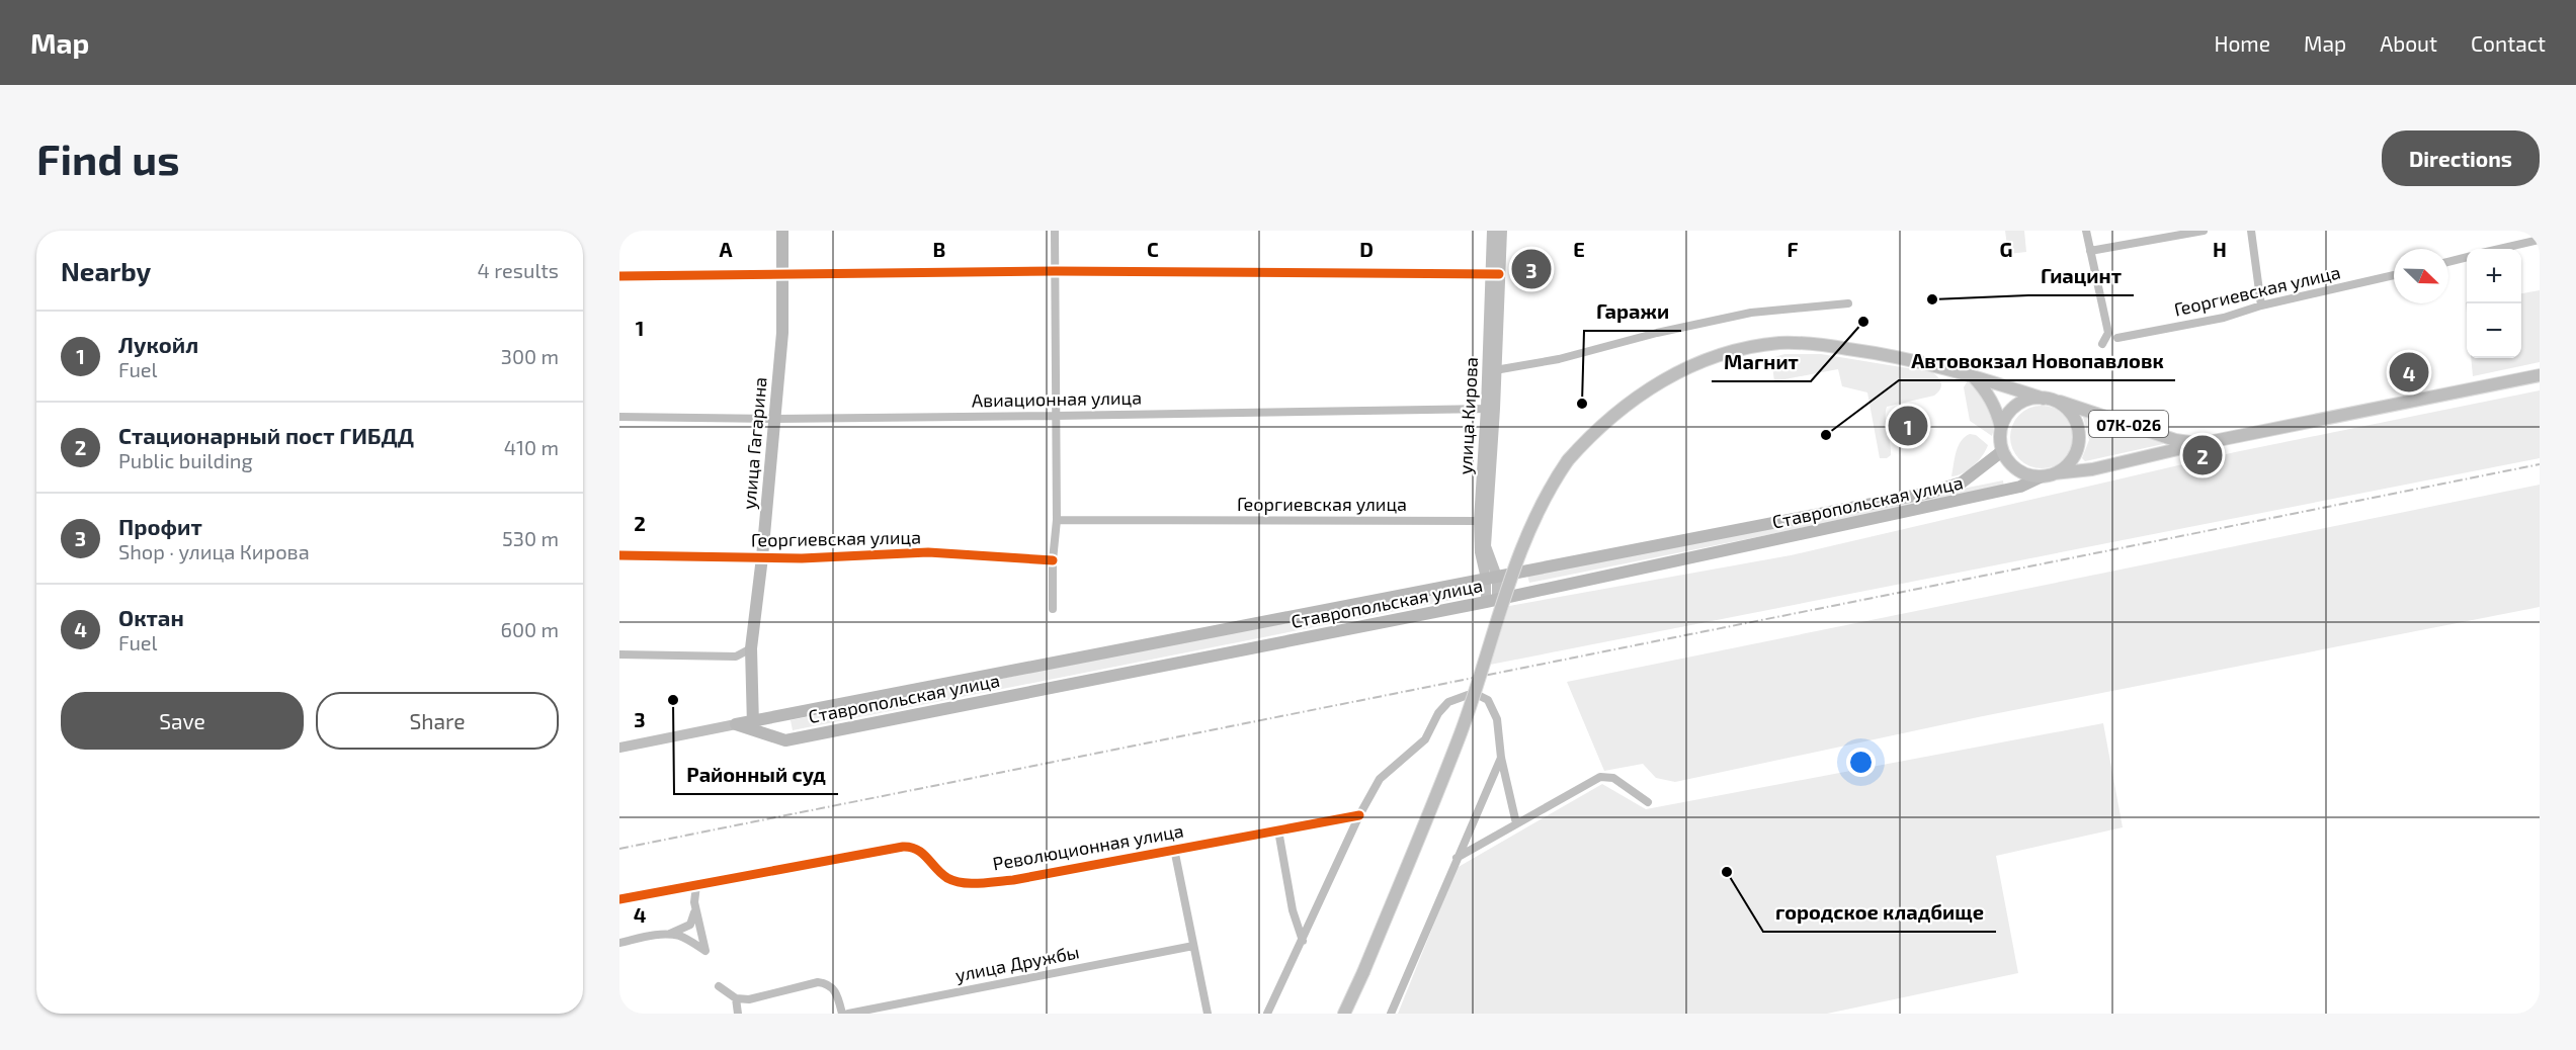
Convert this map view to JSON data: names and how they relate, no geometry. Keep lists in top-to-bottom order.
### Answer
{
  "streets": {
    "main road": ["07К-026", "улица Гагарина", "Ставропольская улица"],
    "street": [
      "Георгиевская улица",
      "Авиационная улица",
      "улица Кирова",
      "Революционная улица",
      "улица Дружбы"
    ]
  },
  "crossings": [
    ["Георгиевская улица", "улица Кирова"],
    ["Георгиевская улица", "улица Гагарина"],
    ["Авиационная улица", "улица Кирова"],
    ["Авиационная улица", "улица Гагарина"],
    ["улица Кирова", "Ставропольская улица"],
    ["07К-026", "Ставропольская улица"],
    ["улица Гагарина", "Ставропольская улица"]
  ],
  "places": [
    "Гиацинт",
    "Магнит",
    "Гаражи",
    "Автовокзал Новопавловк",
    "Районный суд",
    "городское кладбище"
  ],
  "north": "bottom right",
  "page": {
    "header": "Map",
    "nav": [
      "Home",
      "Map",
      "About",
      "Contact"
    ],
    "buttons": [
      "Directions",
      ["Save", "Share"]
    ],
    "title": "Find us",
    "heading": ["Nearby", "4 results"],
    "pins": [
      "3",
      "4",
      "1",
      "2"
    ],
    "map_buttons": ["+", "−"],
    "list": [
      {
        "mark": "1",
        "name": "Лукойл",
        "note": "Fuel",
        "value": "300 m"
      },
      {
        "mark": "2",
        "name": "Стационарный пост ГИБДД",
        "note": "Public building",
        "value": "410 m"
      },
      {
        "mark": "3",
        "name": "Профит",
        "note": "Shop · улица Кирова",
        "value": "530 m"
      },
      {
        "mark": "4",
        "name": "Октан",
        "note": "Fuel",
        "value": "600 m"
      }
    ]
  },
  "grid": {
    "columns": [
      "A",
      "B",
      "C",
      "D",
      "E",
      "F",
      "G",
      "H"
    ],
    "rows": [
      "1",
      "2",
      "3",
      "4"
    ]
  }
}
